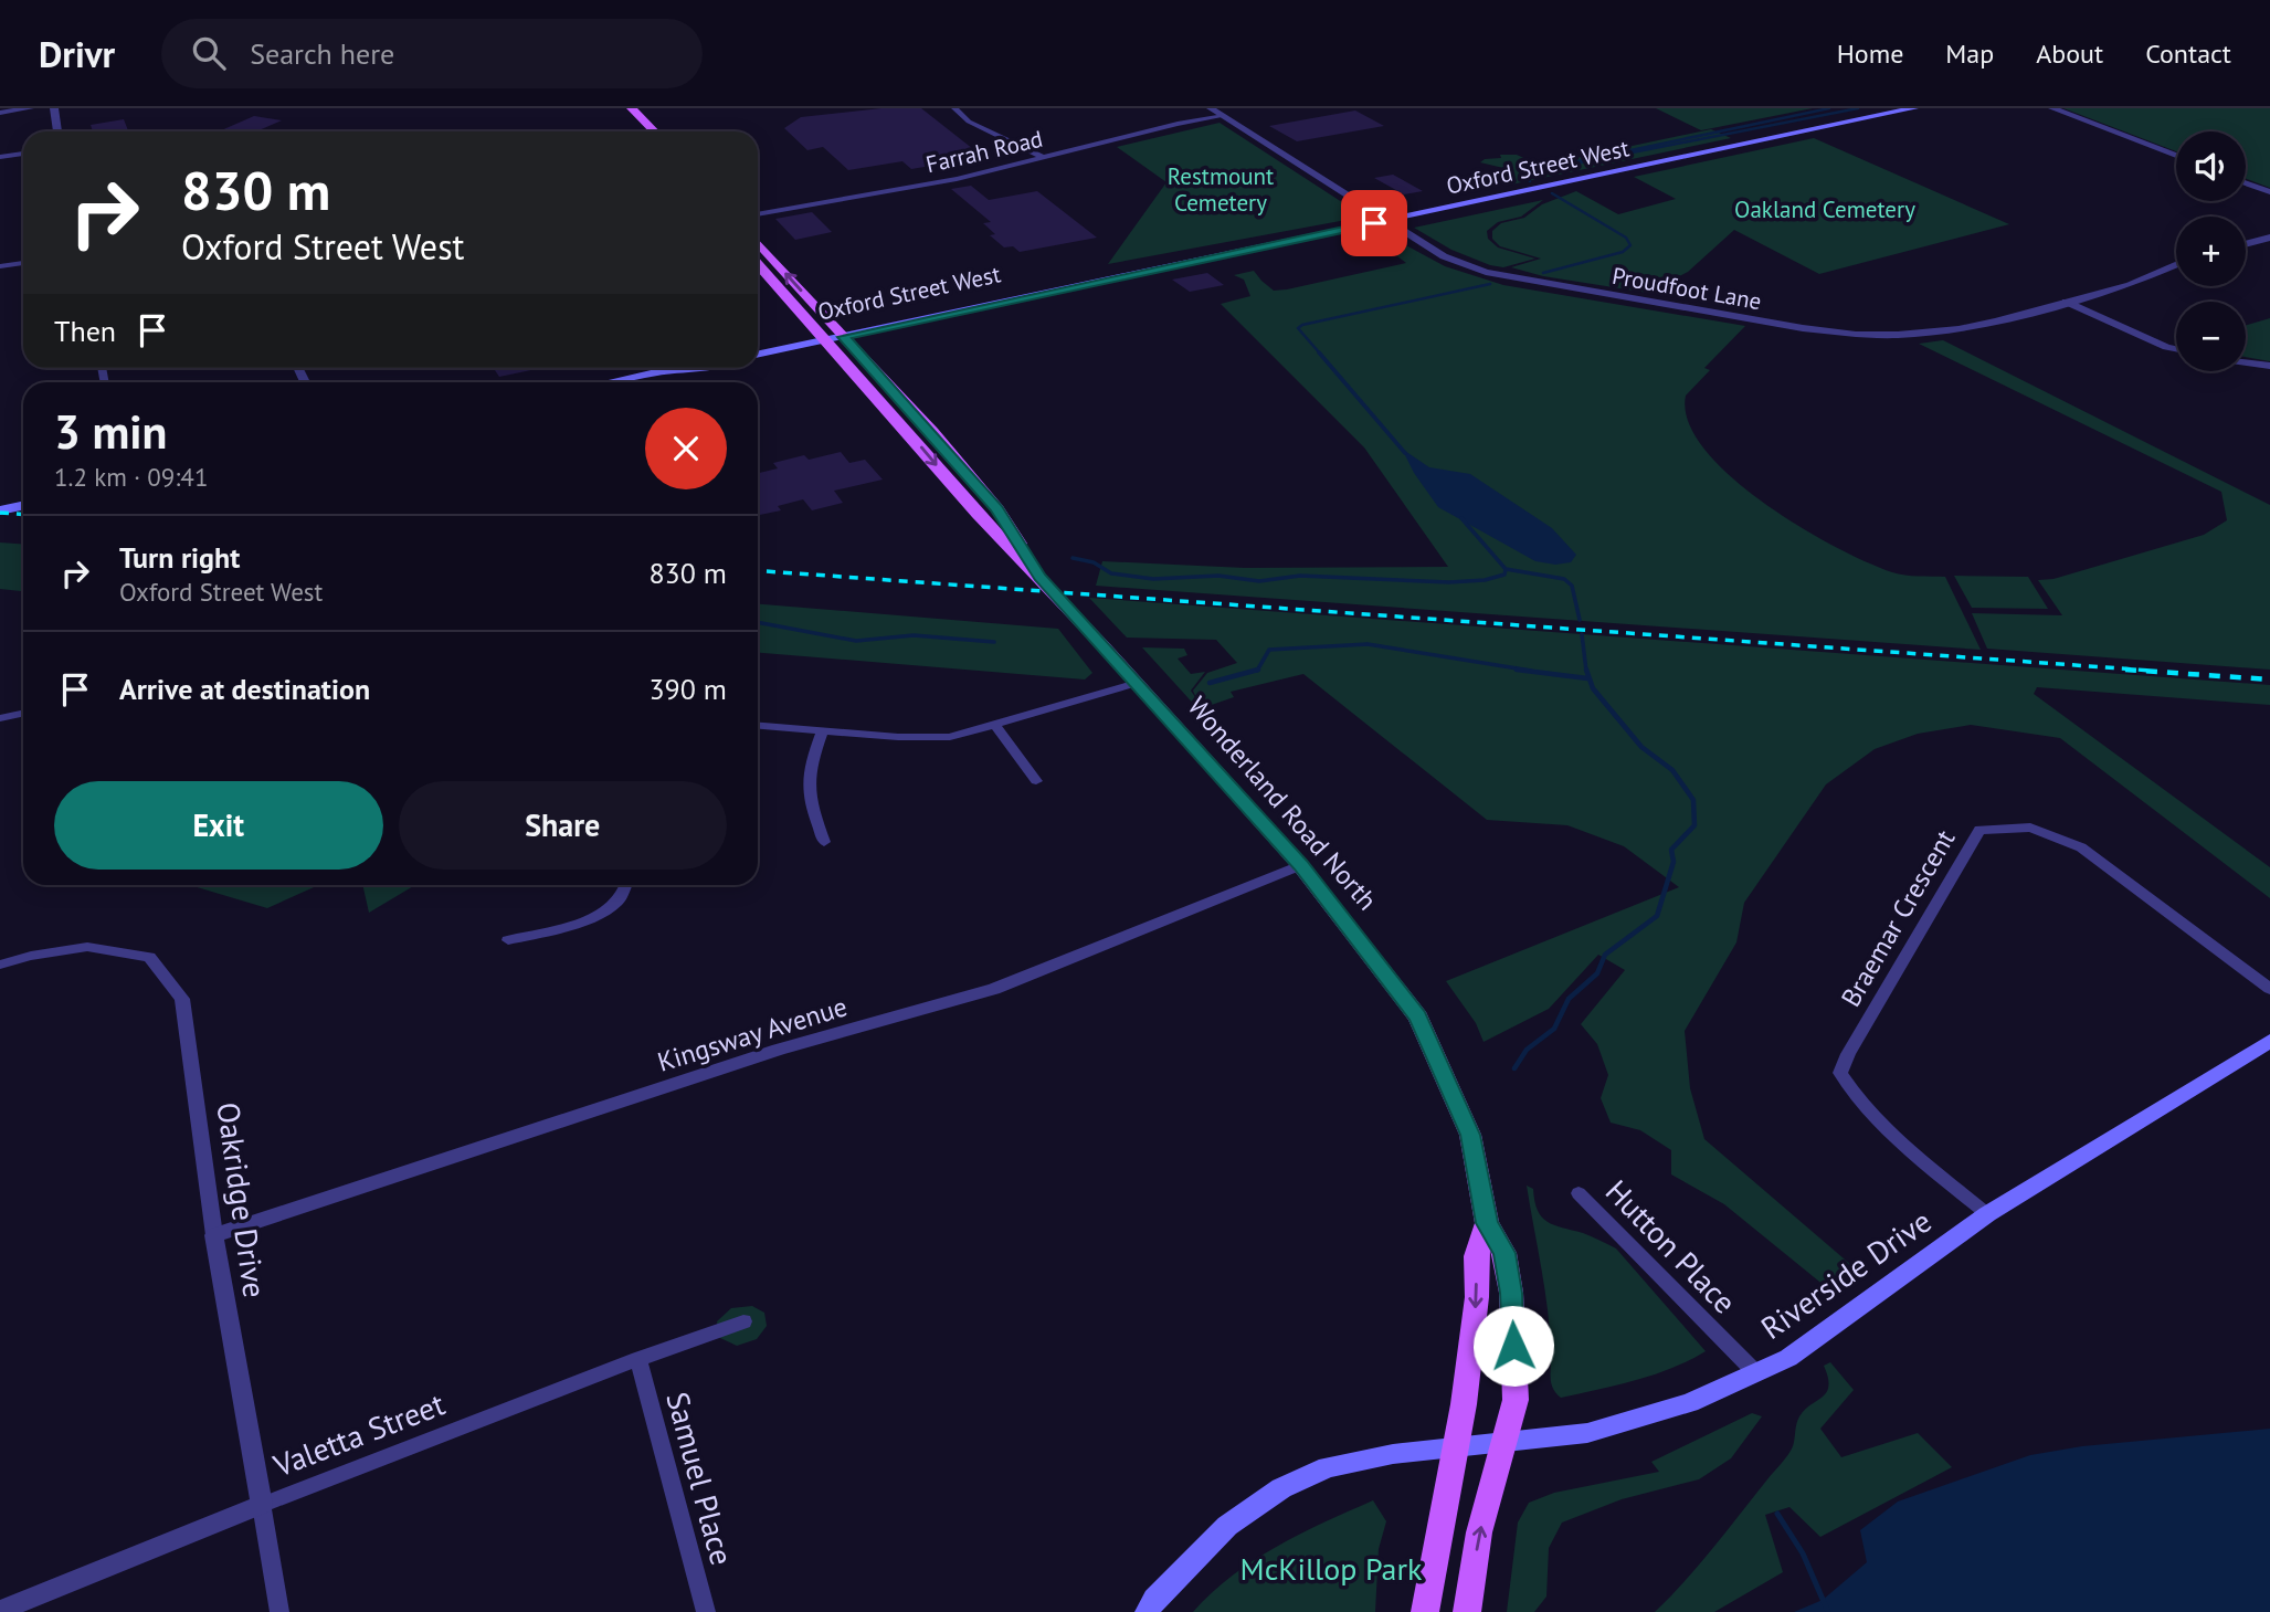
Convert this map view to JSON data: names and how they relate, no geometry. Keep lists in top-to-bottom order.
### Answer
{
  "streets": {
    "main road": ["Oxford Street West", "Wonderland Road North", "Riverside Drive"],
    "street": [
      "Farrah Road",
      "Proudfoot Lane",
      "Braemar Crescent",
      "Kingsway Avenue",
      "Oakridge Drive",
      "Hutton Place",
      "Valetta Street",
      "Samuel Place"
    ]
  },
  "crossings": [
    ["Farrah Road", "Proudfoot Lane"],
    ["Oxford Street West", "Proudfoot Lane"],
    ["Oxford Street West", "Wonderland Road North"],
    ["Wonderland Road North", "Kingsway Avenue"],
    ["Wonderland Road North", "Riverside Drive"],
    ["Braemar Crescent", "Riverside Drive"],
    ["Kingsway Avenue", "Oakridge Drive"],
    ["Oakridge Drive", "Valetta Street"],
    ["Hutton Place", "Riverside Drive"],
    ["Valetta Street", "Samuel Place"]
  ],
  "parks": ["Restmount Cemetery", "Oakland Cemetery", "McKillop Park"],
  "page": {
    "header": "Drivr",
    "search": "Search here",
    "nav": [
      "Home",
      "Map",
      "About",
      "Contact"
    ],
    "map_buttons": ["+", "−"],
    "turn": ["830 m", "Oxford Street West"],
    "then": "Then",
    "heading": ["3 min", "1.2 km · 09:41"],
    "list": [
      {
        "name": "Turn right",
        "note": "Oxford Street West",
        "value": "830 m"
      },
      {
        "name": "Arrive at destination",
        "value": "390 m"
      }
    ],
    "buttons": ["Exit", "Share"]
  }
}
